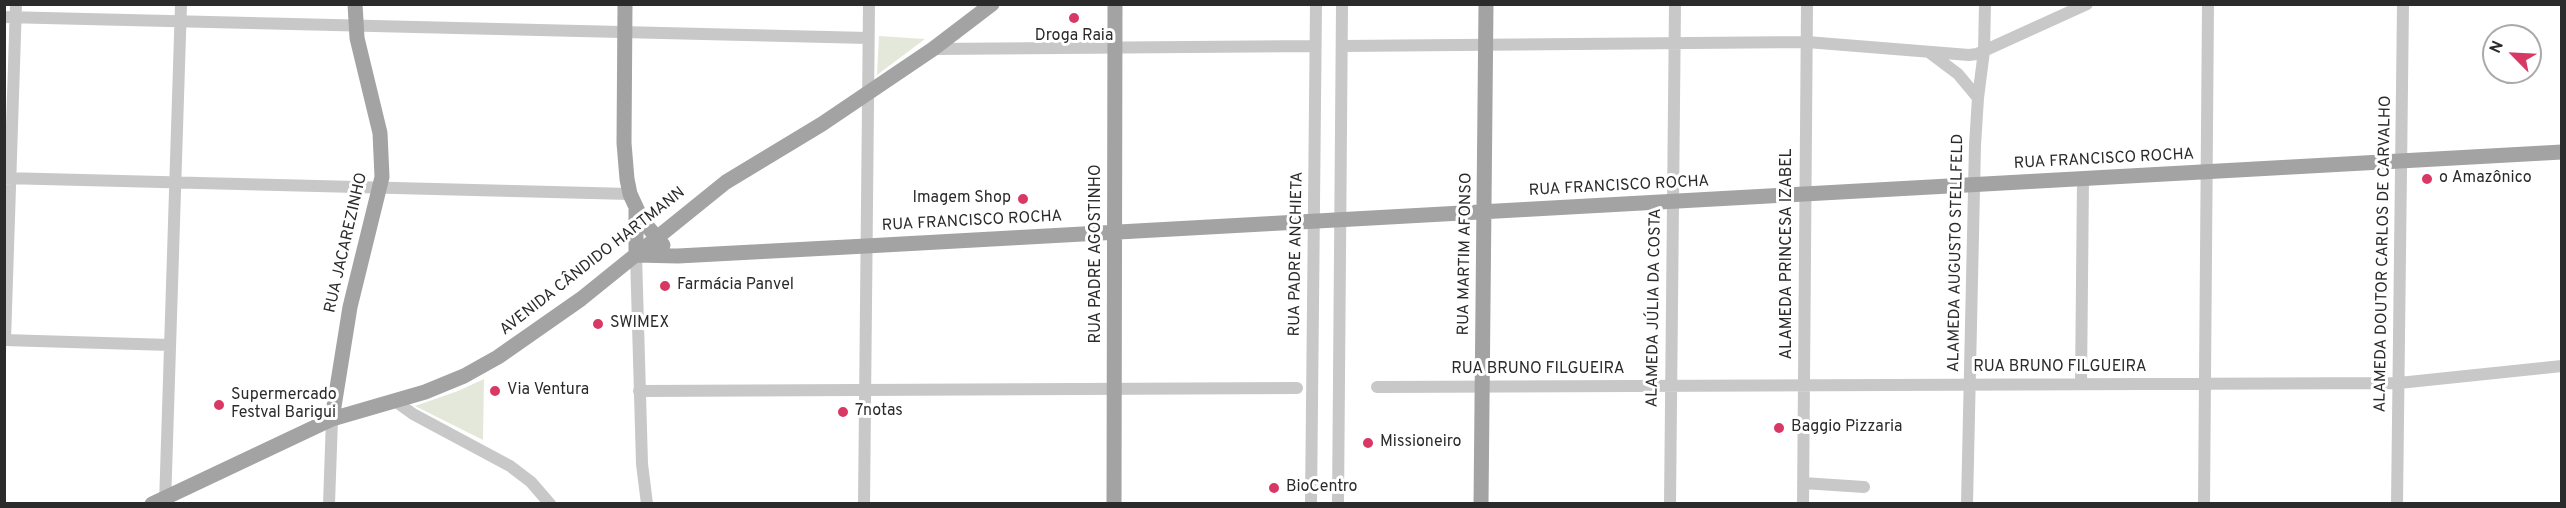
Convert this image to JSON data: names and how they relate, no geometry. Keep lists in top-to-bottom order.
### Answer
{
  "streets": {
    "main road": [
      "RUA FRANCISCO ROCHA",
      "RUA JACAREZINHO",
      "RUA PADRE AGOSTINHO",
      "RUA MARTIM AFONSO",
      "AVENIDA CÂNDIDO HARTMANN"
    ],
    "street": [
      "ALAMEDA AUGUSTO STELLFELD",
      "RUA PADRE ANCHIETA",
      "ALAMEDA PRINCESA IZABEL",
      "ALAMEDA DOUTOR CARLOS DE CARVALHO",
      "ALAMEDA JÚLIA DA COSTA",
      "RUA BRUNO FILGUEIRA"
    ]
  },
  "crossings": [
    ["RUA FRANCISCO ROCHA", "ALAMEDA AUGUSTO STELLFELD"],
    ["RUA FRANCISCO ROCHA", "RUA PADRE AGOSTINHO"],
    ["RUA FRANCISCO ROCHA", "RUA PADRE ANCHIETA"],
    ["RUA FRANCISCO ROCHA", "RUA MARTIM AFONSO"],
    ["RUA FRANCISCO ROCHA", "ALAMEDA PRINCESA IZABEL"],
    ["RUA FRANCISCO ROCHA", "ALAMEDA DOUTOR CARLOS DE CARVALHO"],
    ["RUA FRANCISCO ROCHA", "AVENIDA CÂNDIDO HARTMANN"],
    ["RUA FRANCISCO ROCHA", "ALAMEDA JÚLIA DA COSTA"],
    ["RUA JACAREZINHO", "AVENIDA CÂNDIDO HARTMANN"],
    ["ALAMEDA AUGUSTO STELLFELD", "RUA BRUNO FILGUEIRA"],
    ["RUA MARTIM AFONSO", "RUA BRUNO FILGUEIRA"],
    ["ALAMEDA PRINCESA IZABEL", "RUA BRUNO FILGUEIRA"],
    ["ALAMEDA DOUTOR CARLOS DE CARVALHO", "RUA BRUNO FILGUEIRA"],
    ["ALAMEDA JÚLIA DA COSTA", "RUA BRUNO FILGUEIRA"]
  ],
  "places": [
    "Droga Raia",
    "o Amazônico",
    "Imagem Shop",
    "Farmácia Panvel",
    "SWIMEX",
    "Via Ventura",
    "Supermercado Festval Barigui",
    "7notas",
    "Baggio Pizzaria",
    "Missioneiro",
    "BioCentro"
  ],
  "north": "top left"
}
